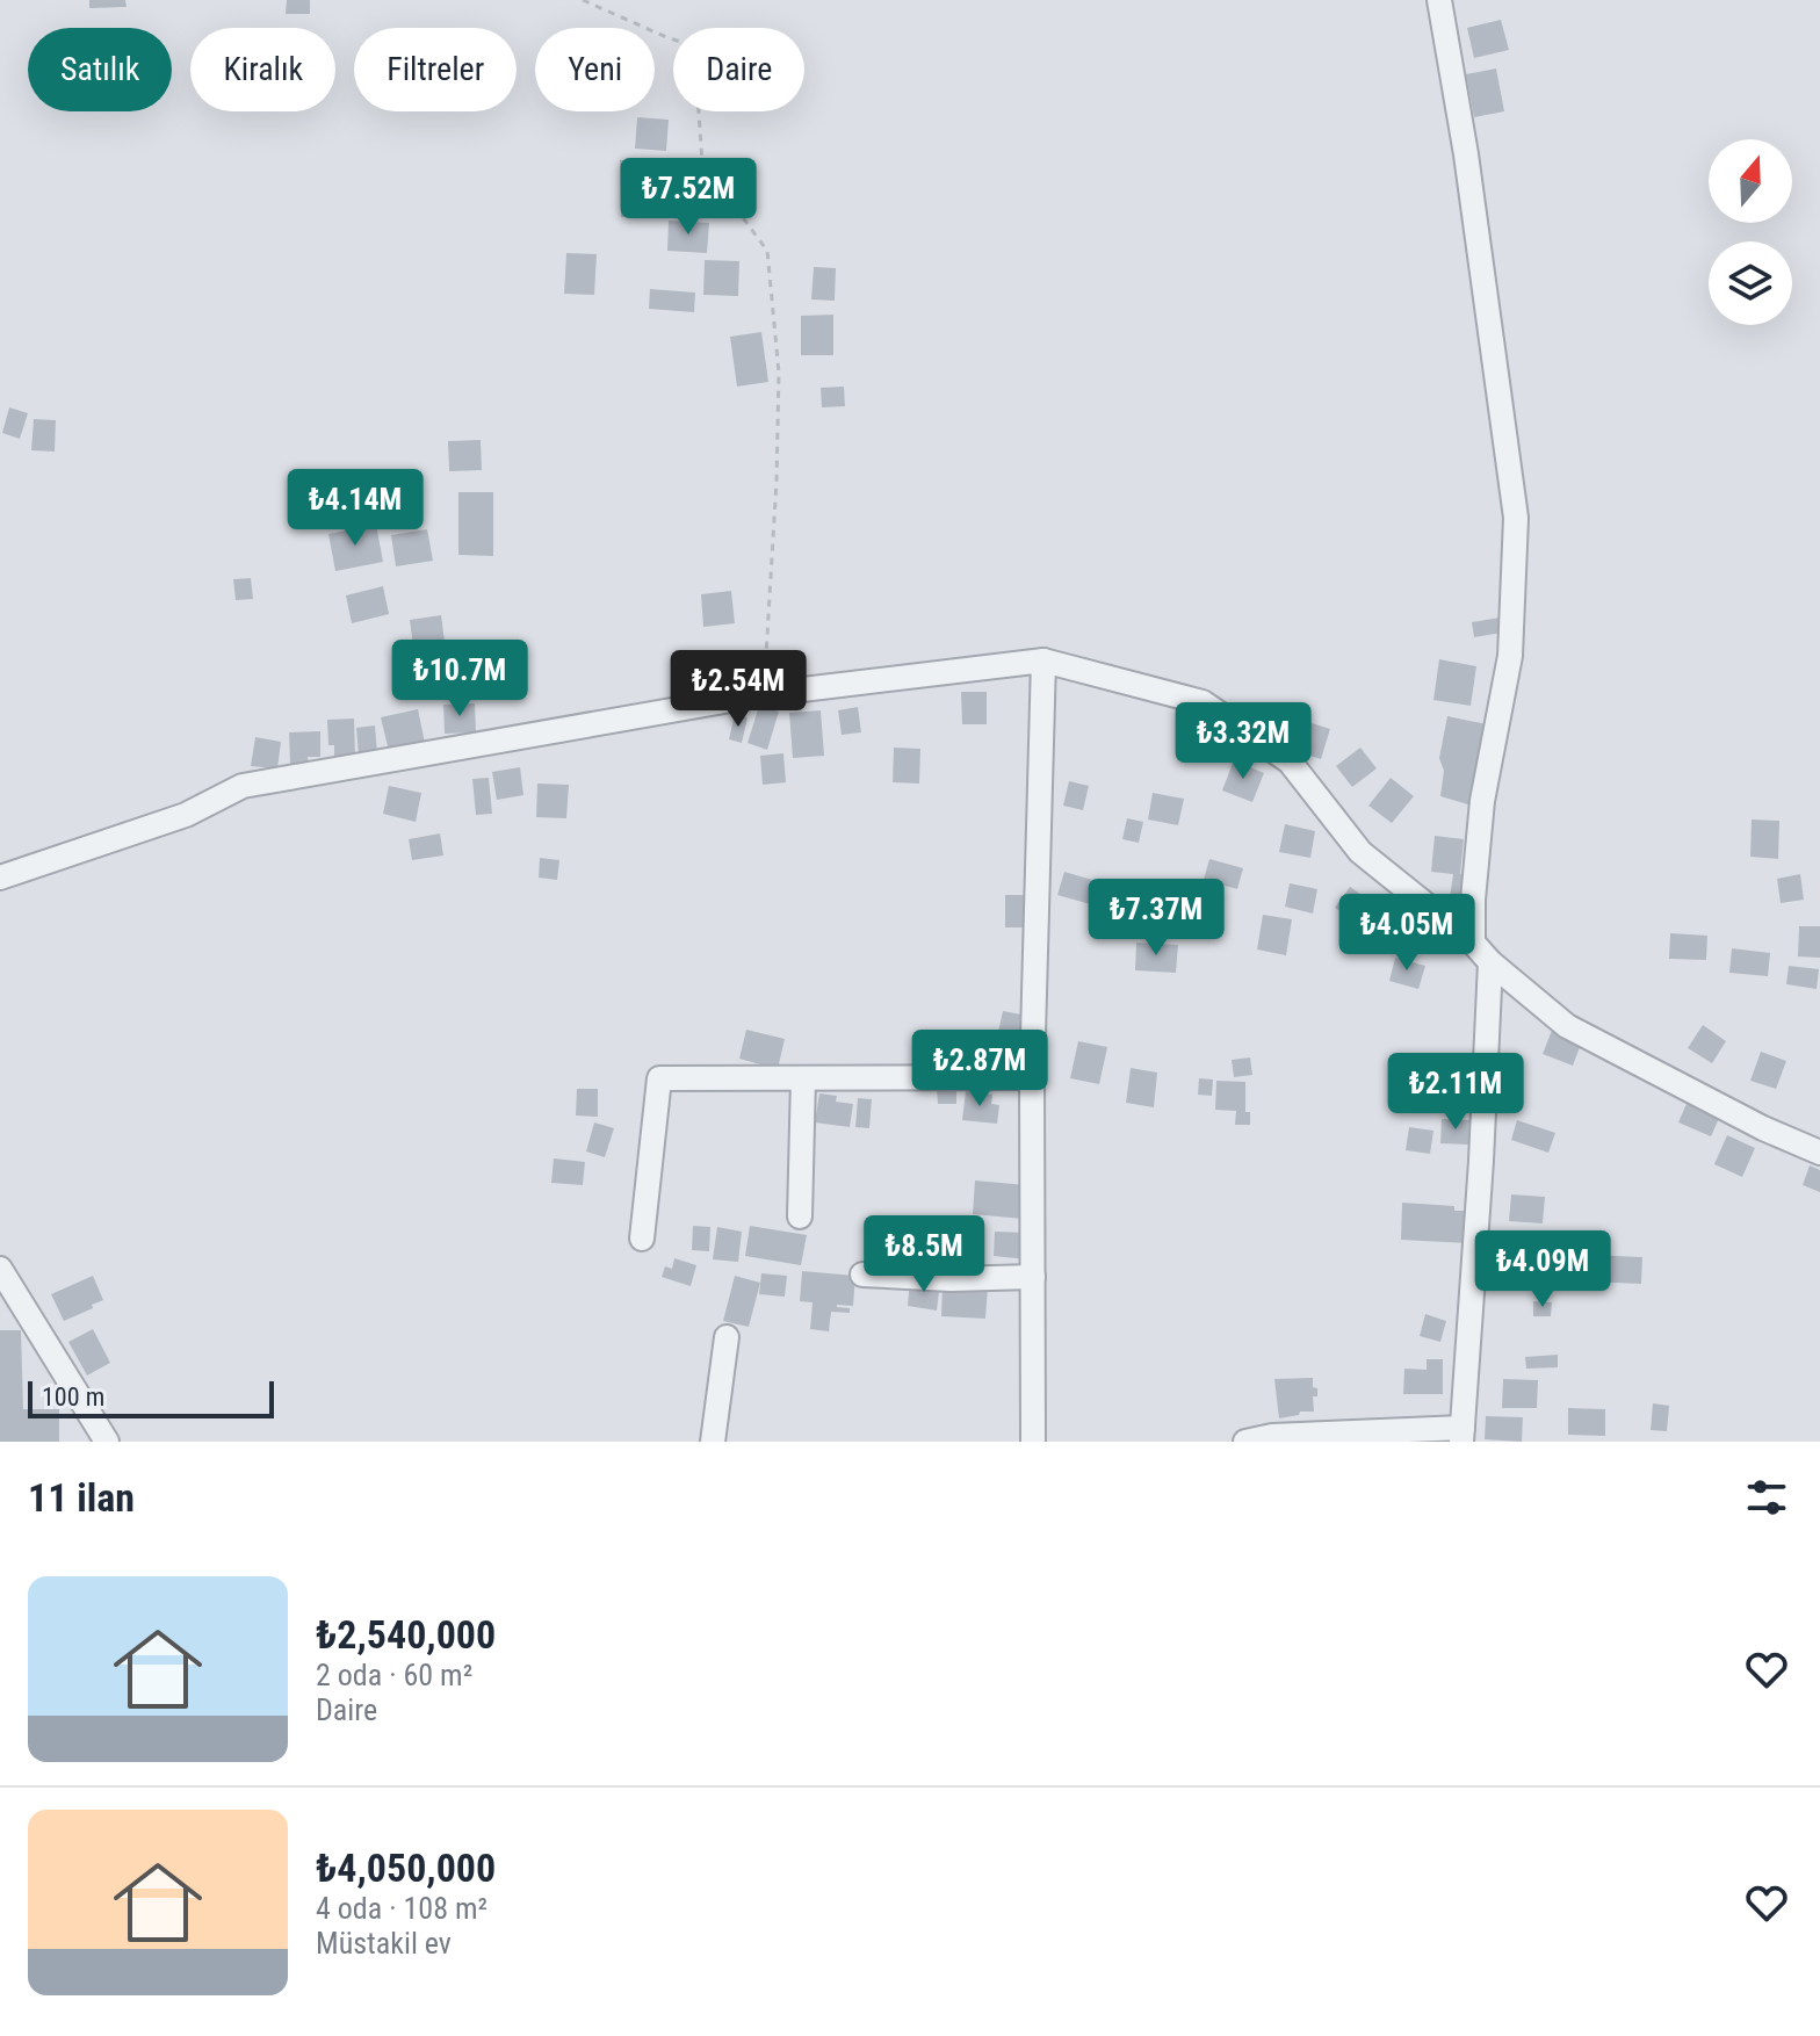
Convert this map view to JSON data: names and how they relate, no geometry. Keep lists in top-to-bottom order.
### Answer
{
  "scale_bar": "100 m",
  "north": "top",
  "page": {
    "chip": [
      "Satılık",
      "Kiralık",
      "Filtreler",
      "Yeni",
      "Daire"
    ],
    "price": [
      "₺7.52M",
      "₺4.14M",
      "₺10.7M",
      "₺2.54M",
      "₺3.32M",
      "₺7.37M",
      "₺4.05M",
      "₺2.87M",
      "₺2.11M",
      "₺8.5M",
      "₺4.09M"
    ],
    "scale": "100 m",
    "heading": "11 ilan",
    "list": [
      {
        "name": "₺2,540,000",
        "note": "2 oda · 60 m² · Daire"
      },
      {
        "name": "₺4,050,000",
        "note": "4 oda · 108 m² · Müstakil ev"
      }
    ]
  }
}
